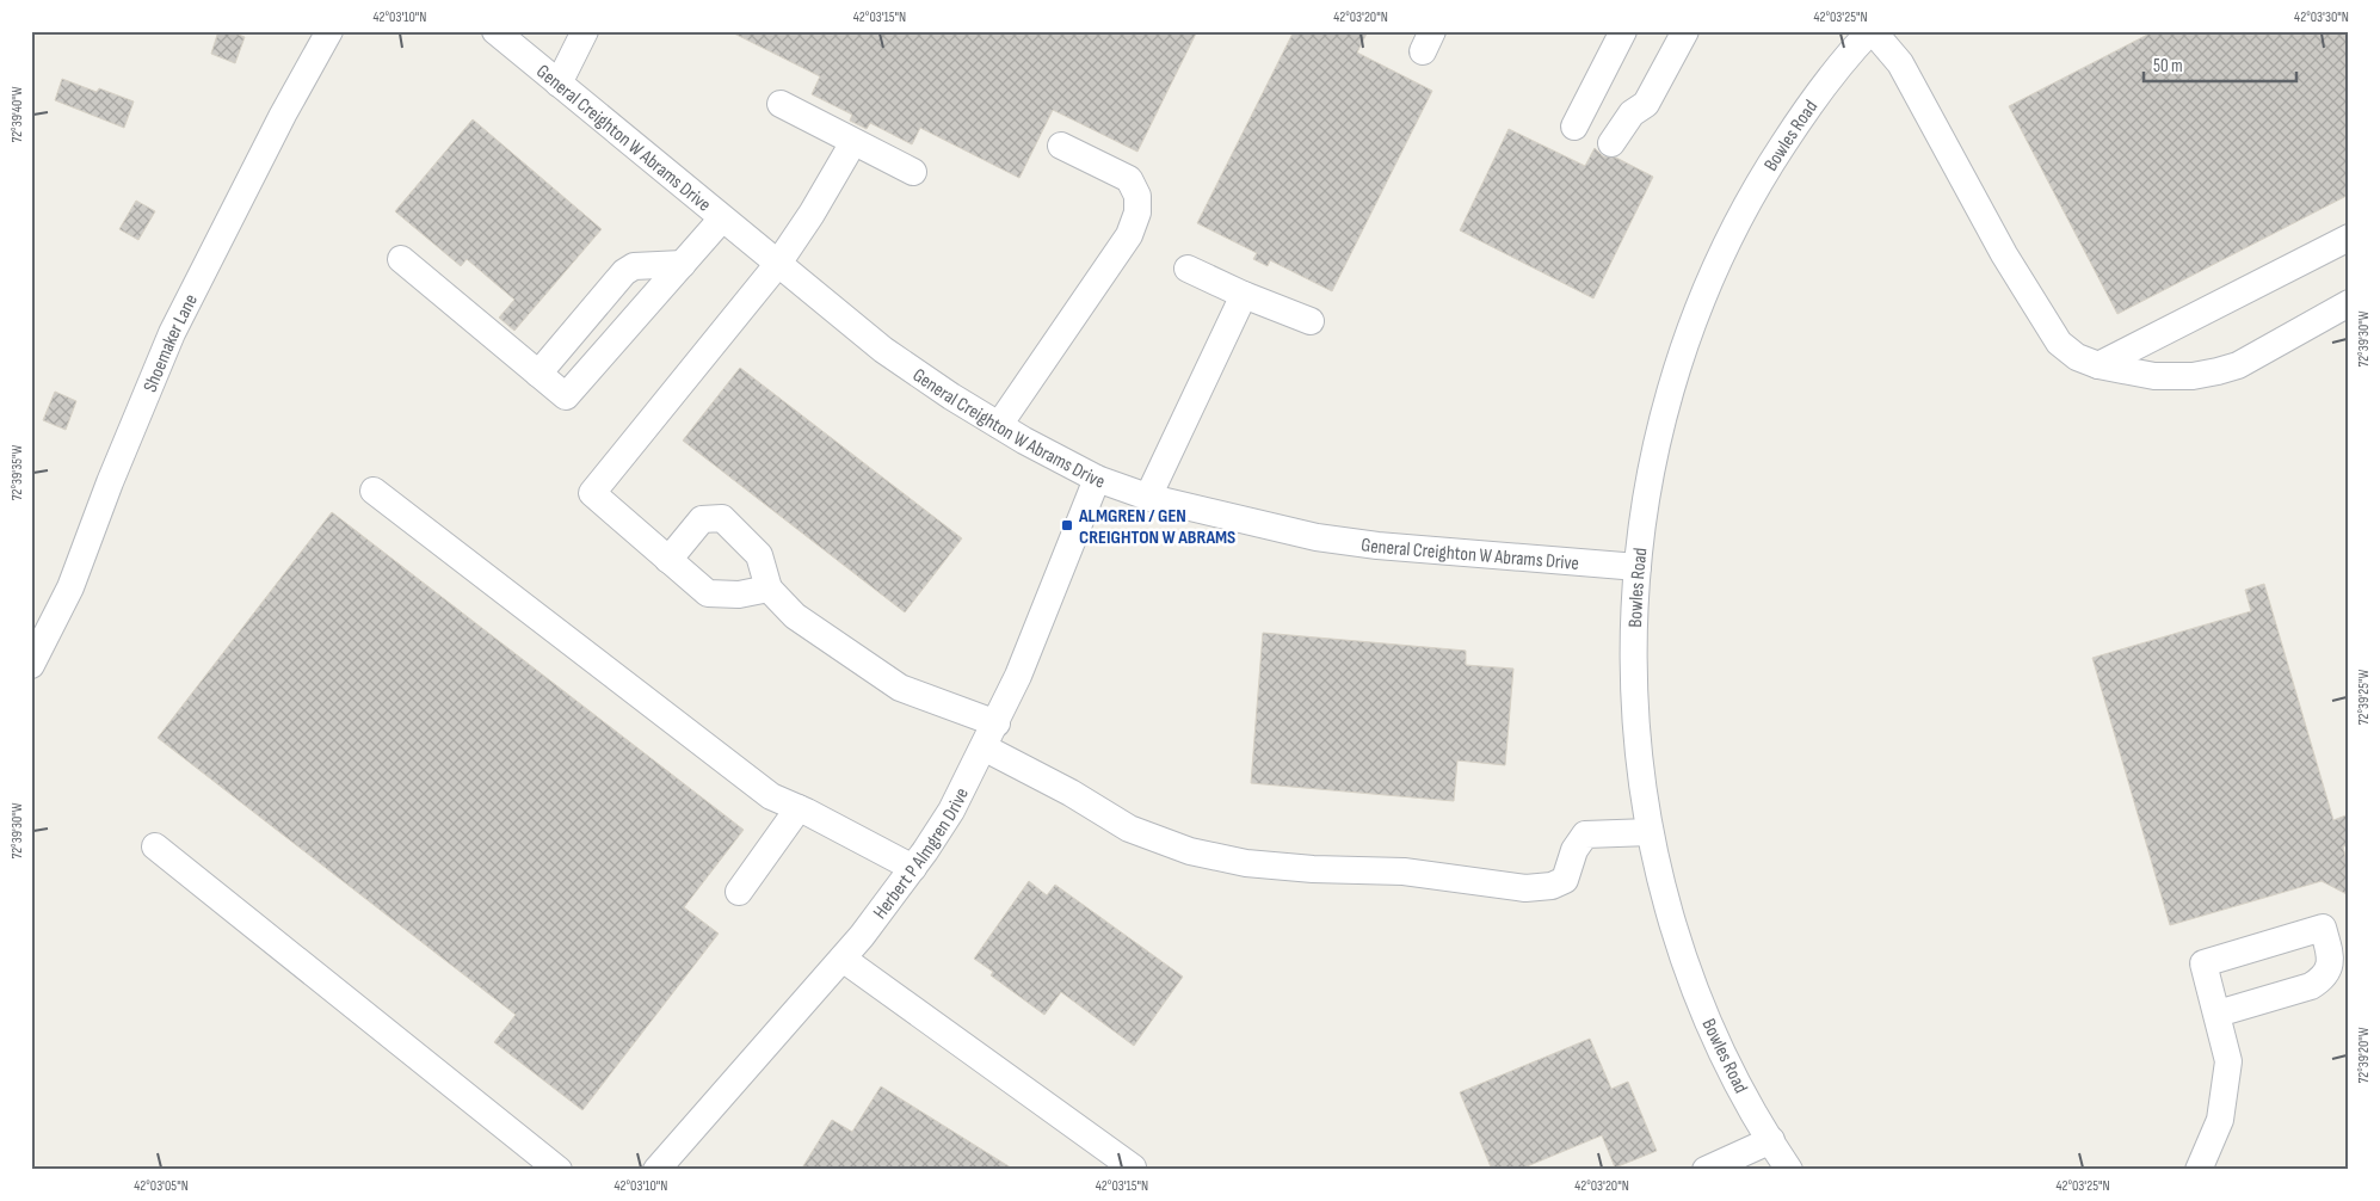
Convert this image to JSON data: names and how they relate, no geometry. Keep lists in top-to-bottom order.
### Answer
{
  "streets": {
    "street": [
      "Bowles Road",
      "General Creighton W Abrams Drive",
      "Shoemaker Lane",
      "Herbert P Almgren Drive"
    ]
  },
  "crossings": [
    ["Bowles Road", "General Creighton W Abrams Drive"],
    ["General Creighton W Abrams Drive", "Herbert P Almgren Drive"]
  ],
  "places": {
    "transit": ["ALMGREN / GEN CREIGHTON W ABRAMS"]
  },
  "scale_bar": "50 m",
  "coordinates": [
    "42°03'10\"N",
    "42°03'15\"N",
    "42°03'20\"N",
    "42°03'25\"N",
    "42°03'30\"N",
    "72°39'40\"W",
    "72°39'30\"W",
    "72°39'35\"W",
    "72°39'25\"W",
    "72°39'20\"W",
    "42°03'05\"N"
  ]
}
